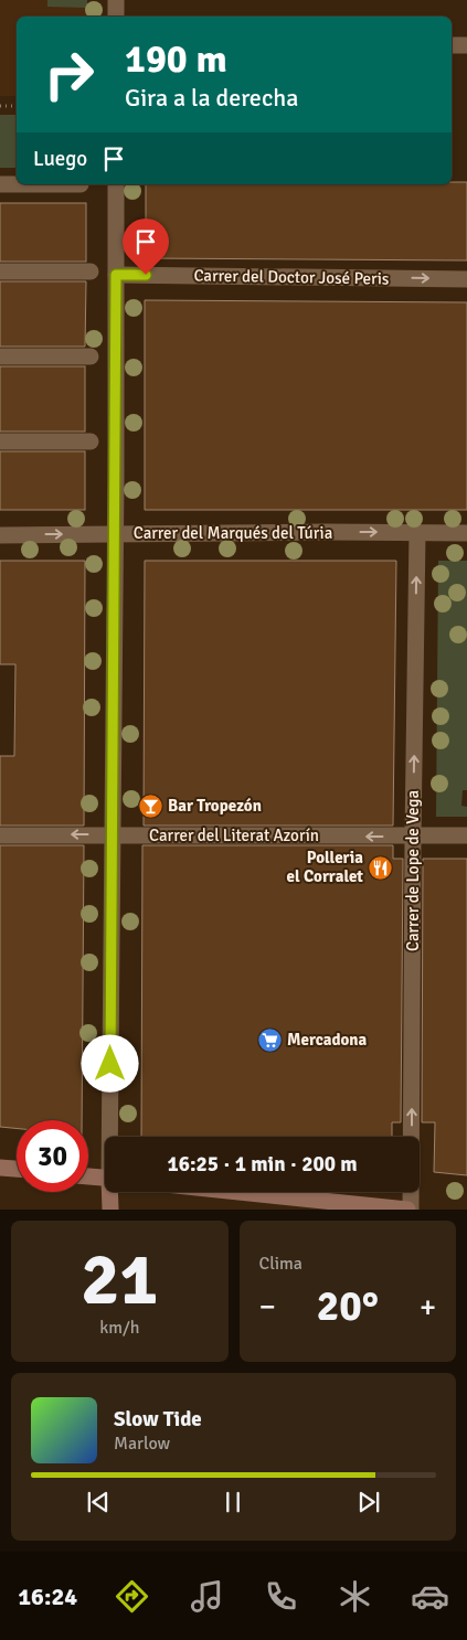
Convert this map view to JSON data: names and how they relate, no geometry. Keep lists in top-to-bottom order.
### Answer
{
  "streets": {
    "street": [
      "Carrer del Doctor José Peris",
      "Carrer del Marqués del Túria",
      "Carrer del Literat Azorín",
      "Carrer de Lope de Vega"
    ]
  },
  "crossings": [
    ["Carrer del Marqués del Túria", "Carrer de Lope de Vega"],
    ["Carrer del Literat Azorín", "Carrer de Lope de Vega"]
  ],
  "one_way": [
    "Carrer del Doctor José Peris",
    "Carrer del Marqués del Túria",
    "Carrer del Literat Azorín",
    "Carrer de Lope de Vega"
  ],
  "places": {
    "bar": ["Bar Tropezón"],
    "restaurant": ["Polleria el Corralet"],
    "supermarket": ["Mercadona"]
  },
  "page": {
    "turn": ["190 m", "Gira a la derecha"],
    "then": "Luego",
    "limit": "30",
    "trip": "16:25 · 1 min · 200 m",
    "tile": [
      ["21", "km/h"],
      "Clima"
    ],
    "heat": ["−", "20°", "+"],
    "song": ["Slow Tide", "Marlow"],
    "tabs": "16:24"
  }
}
